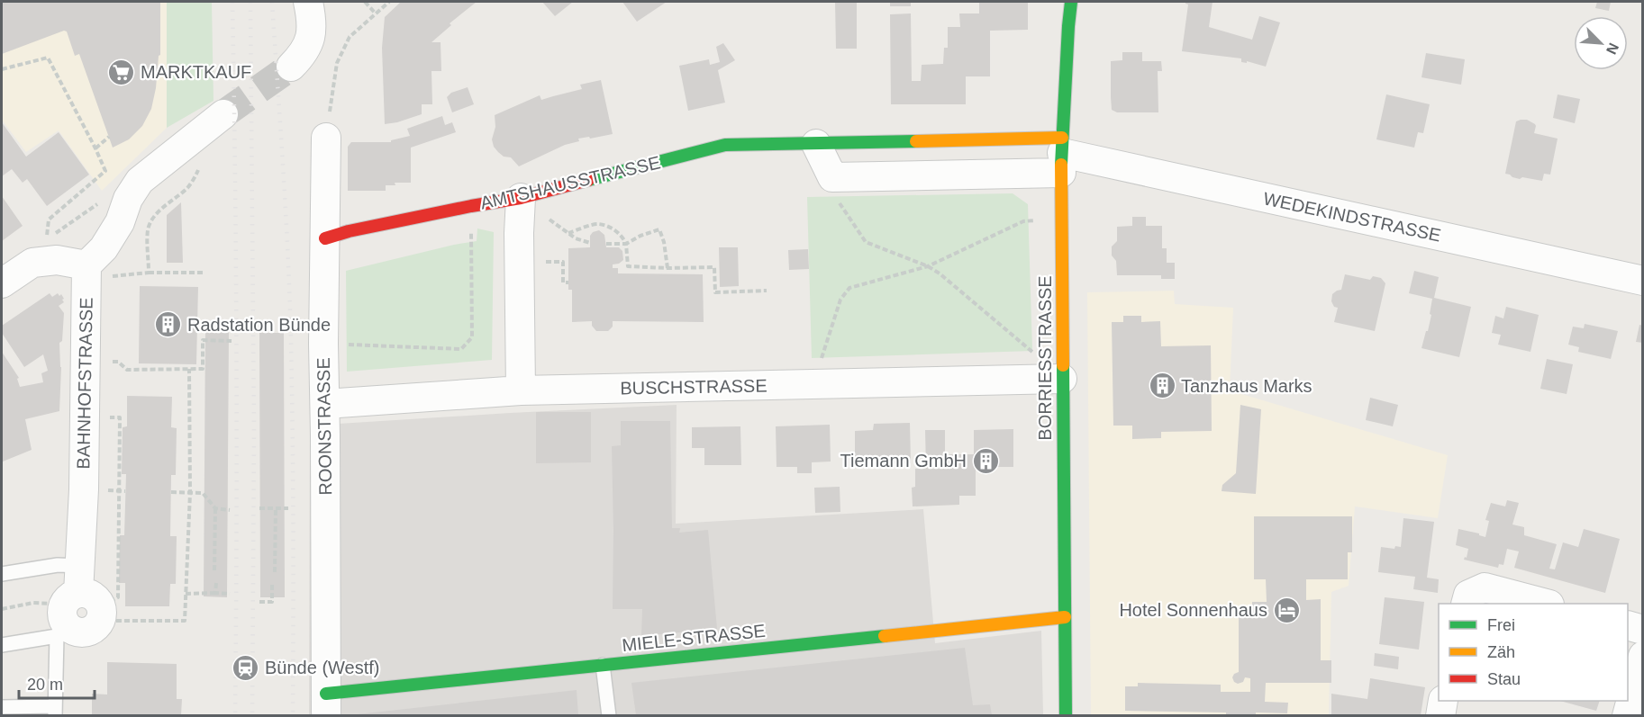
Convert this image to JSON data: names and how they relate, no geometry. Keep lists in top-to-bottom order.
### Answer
{
  "streets": {
    "street": [
      "AMTSHAUSSTRASSE",
      "WEDEKINDSTRASSE",
      "BORRIESSTRASSE",
      "BAHNHOFSTRASSE",
      "BUSCHSTRASSE",
      "ROONSTRASSE",
      "MIELE-STRASSE"
    ]
  },
  "crossings": [
    ["AMTSHAUSSTRASSE", "WEDEKINDSTRASSE"],
    ["AMTSHAUSSTRASSE", "BORRIESSTRASSE"],
    ["AMTSHAUSSTRASSE", "ROONSTRASSE"],
    ["WEDEKINDSTRASSE", "BORRIESSTRASSE"],
    ["BORRIESSTRASSE", "BUSCHSTRASSE"],
    ["BORRIESSTRASSE", "MIELE-STRASSE"],
    ["BUSCHSTRASSE", "ROONSTRASSE"],
    ["ROONSTRASSE", "MIELE-STRASSE"]
  ],
  "places": {
    "supermarket": ["MARKTKAUF"],
    "building": ["Radstation Bünde", "Tanzhaus Marks", "Tiemann GmbH"],
    "hotel": ["Hotel Sonnenhaus"],
    "station": ["Bünde (Westf)"]
  },
  "legend": ["Frei", "Zäh", "Stau"],
  "scale_bar": "20 m",
  "north": "bottom right"
}
